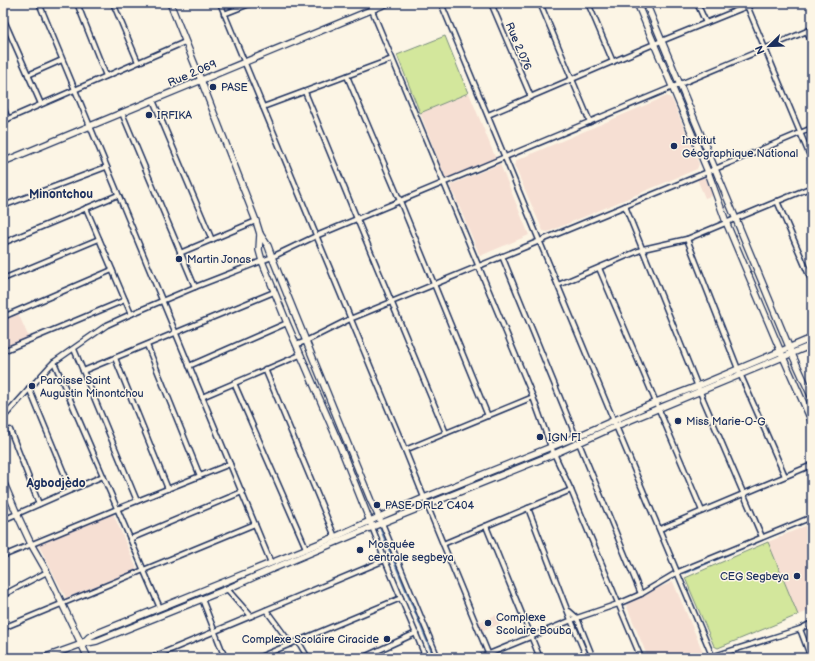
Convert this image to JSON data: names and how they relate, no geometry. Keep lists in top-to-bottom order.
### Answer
{
  "streets": {
    "street": ["Rue 2.076", "Rue 2.069"]
  },
  "districts": ["Minontchou", "Agbodjèdo"],
  "places": [
    "PASE",
    "IRFIKA",
    "Institut Géographique National",
    "Martin Jonas",
    "Paroisse Saint Augustin Minontchou",
    "Miss Marie-O-G",
    "IGN FI",
    "PASE DRL2 C404",
    "Mosquée centrale segbeya",
    "CEG Segbeya",
    "Complexe Scolaire Bouba",
    "Complexe Scolaire Ciracide"
  ],
  "north": "bottom left"
}
